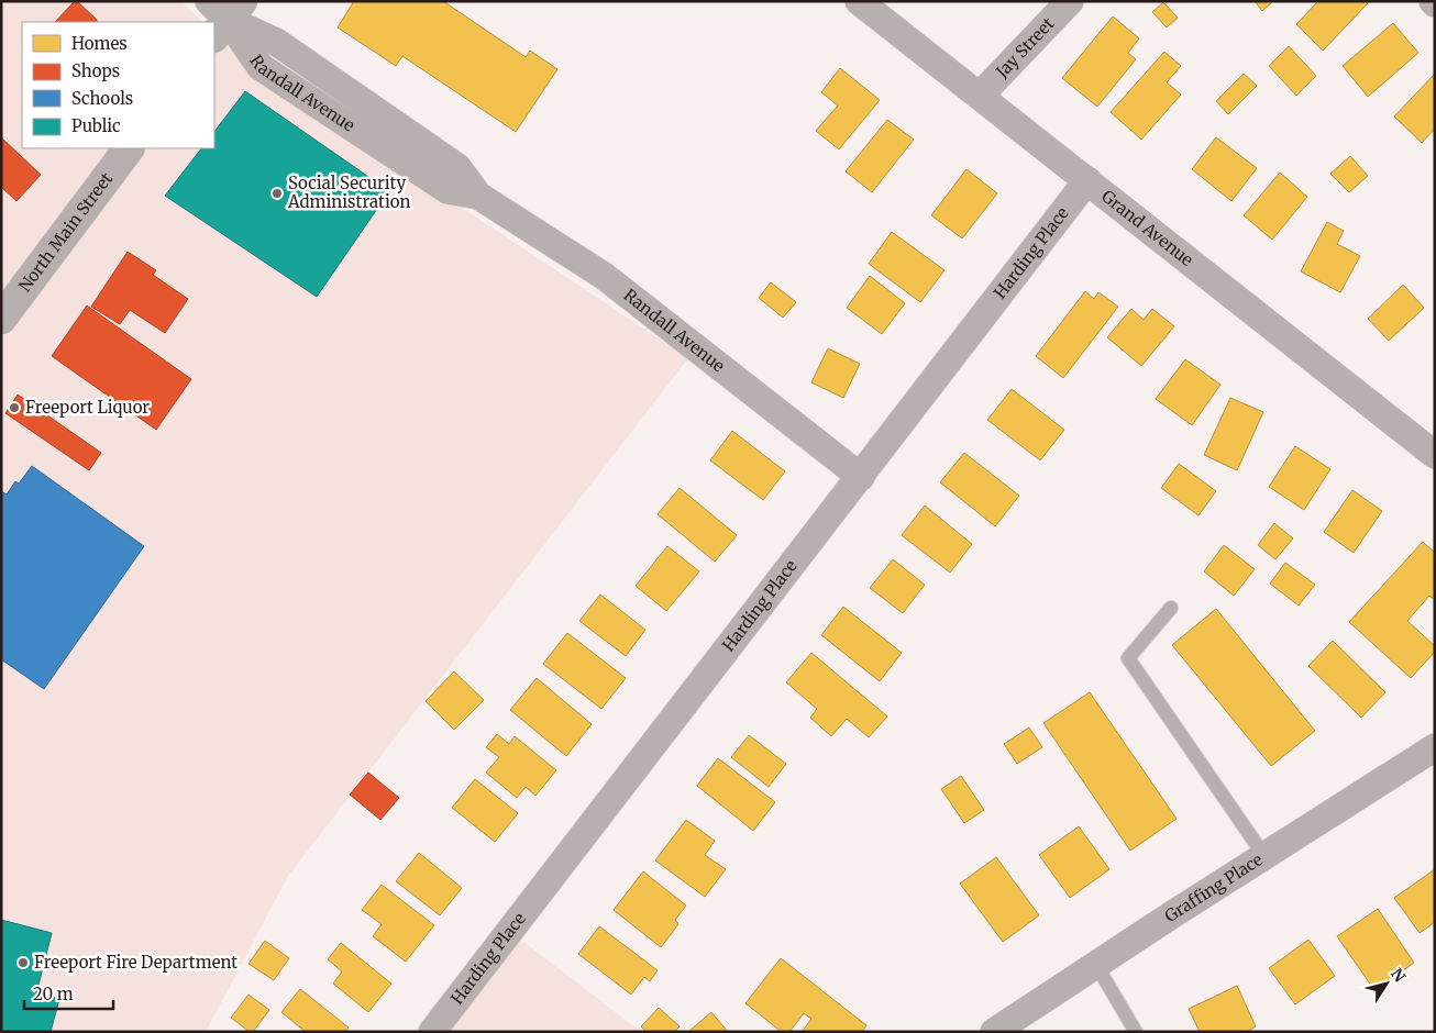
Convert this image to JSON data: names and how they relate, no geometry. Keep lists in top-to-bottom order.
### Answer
{
  "streets": {
    "main road": ["North Main Street"],
    "street": [
      "Jay Street",
      "Randall Avenue",
      "Grand Avenue",
      "Harding Place",
      "Graffing Place"
    ]
  },
  "crossings": [
    ["Jay Street", "Grand Avenue"],
    ["Randall Avenue", "Harding Place"],
    ["Grand Avenue", "Harding Place"]
  ],
  "places": ["Social Security Administration", "Freeport Liquor", "Freeport Fire Department"],
  "legend": [
    "Homes",
    "Shops",
    "Schools",
    "Public"
  ],
  "scale_bar": "20 m",
  "north": "top right"
}
